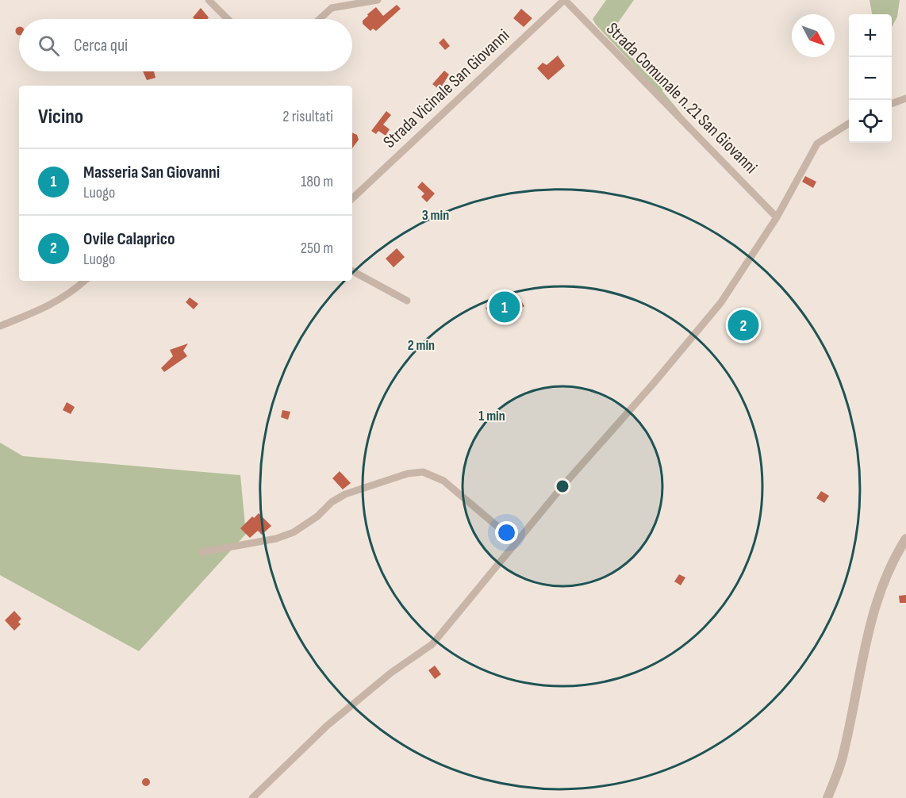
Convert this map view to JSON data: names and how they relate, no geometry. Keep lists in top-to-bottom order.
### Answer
{
  "streets": {
    "street": ["Strada Vicinale San Giovanni", "Strada Comunale n.21 San Giovanni"]
  },
  "crossings": [
    ["Strada Vicinale San Giovanni", "Strada Comunale n.21 San Giovanni"]
  ],
  "north": "bottom right",
  "page": {
    "map_buttons": ["+", "−"],
    "search": "Cerca qui",
    "heading": ["Vicino", "2 risultati"],
    "list": [
      {
        "mark": "1",
        "name": "Masseria San Giovanni",
        "note": "Luogo",
        "value": "180 m"
      },
      {
        "mark": "2",
        "name": "Ovile Calaprico",
        "note": "Luogo",
        "value": "250 m"
      }
    ],
    "pins": ["1", "2"]
  },
  "rings": ["3 min", "2 min", "1 min"]
}
